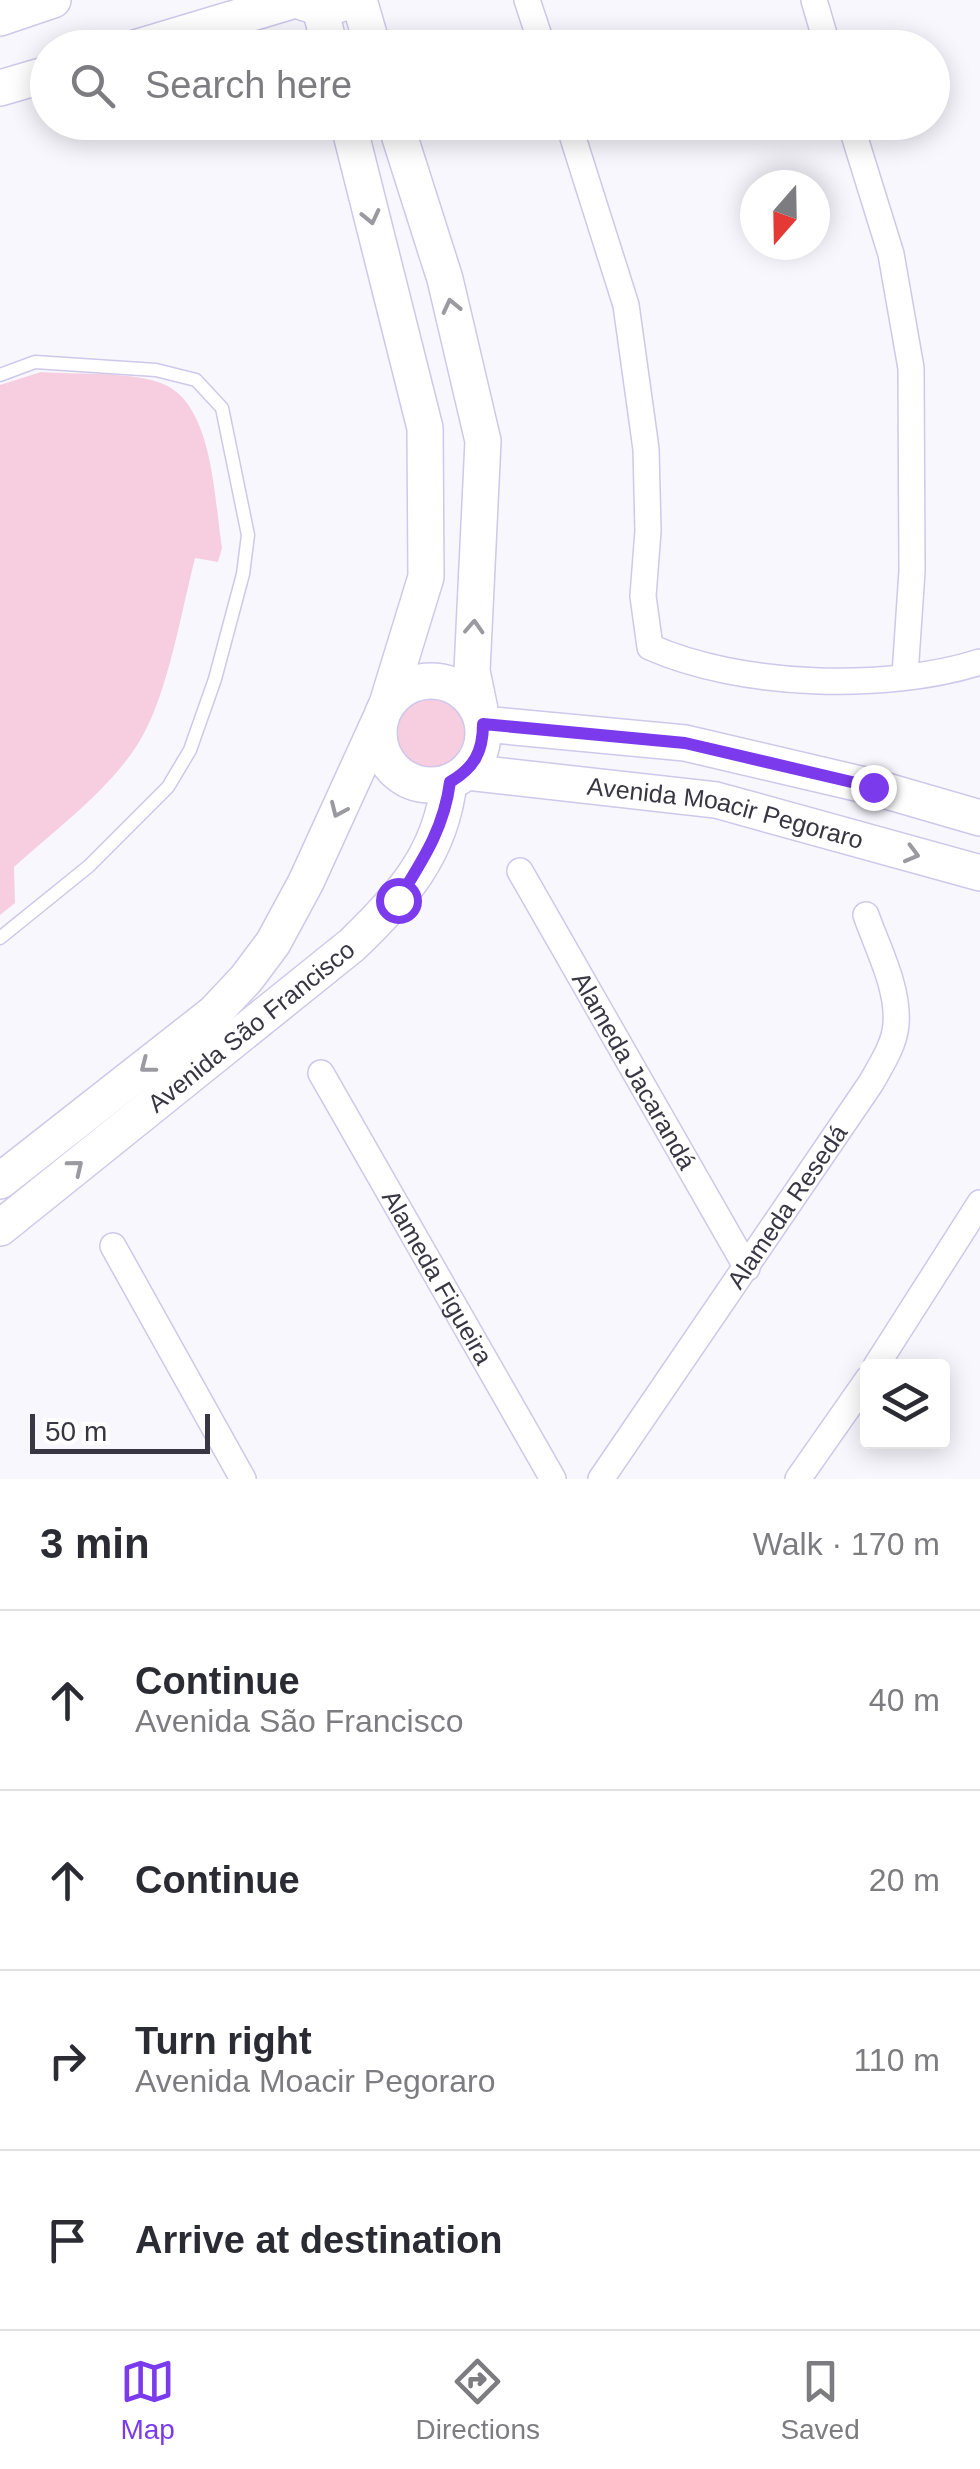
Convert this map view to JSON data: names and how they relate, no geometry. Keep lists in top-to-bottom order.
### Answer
{
  "streets": {
    "main road": ["Avenida Moacir Pegoraro", "Avenida São Francisco"],
    "street": ["Alameda Jacarandá", "Alameda Resedá", "Alameda Figueira"]
  },
  "crossings": [
    ["Avenida Moacir Pegoraro", "Avenida São Francisco"],
    ["Alameda Jacarandá", "Alameda Resedá"]
  ],
  "scale_bar": "50 m",
  "north": "bottom",
  "page": {
    "search": "Search here",
    "scale": "50 m",
    "heading": ["3 min", "Walk · 170 m"],
    "list": [
      ["Continue", "Avenida São Francisco", "40 m"],
      ["Continue", "20 m"],
      ["Turn right", "Avenida Moacir Pegoraro", "110 m"],
      "Arrive at destination"
    ],
    "nav": ["Map", "Directions", "Saved"]
  }
}
